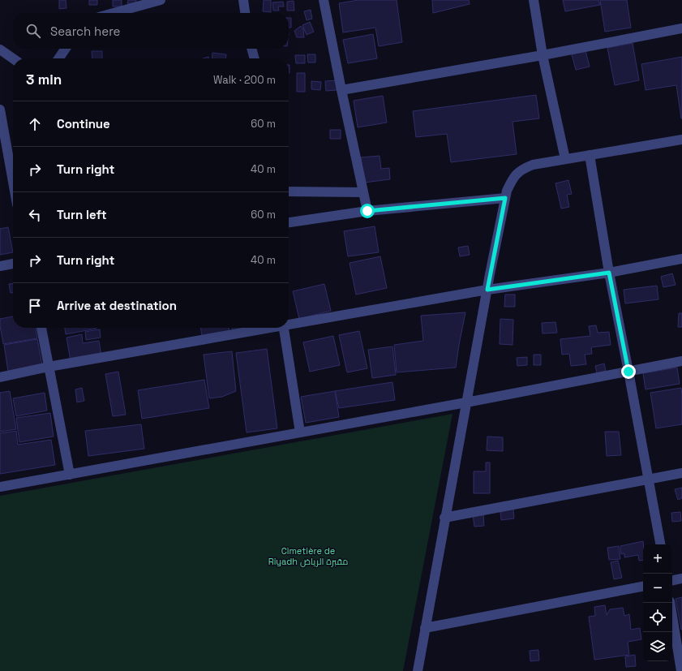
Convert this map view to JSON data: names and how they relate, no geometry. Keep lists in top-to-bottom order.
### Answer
{
  "parks": ["Cimetière de Riyadh مقبرة الرياض"],
  "page": {
    "search": "Search here",
    "heading": ["3 min", "Walk · 200 m"],
    "list": [
      ["Continue", "60 m"],
      ["Turn right", "40 m"],
      ["Turn left", "60 m"],
      ["Turn right", "40 m"],
      "Arrive at destination"
    ],
    "map_buttons": ["+", "−"]
  }
}
